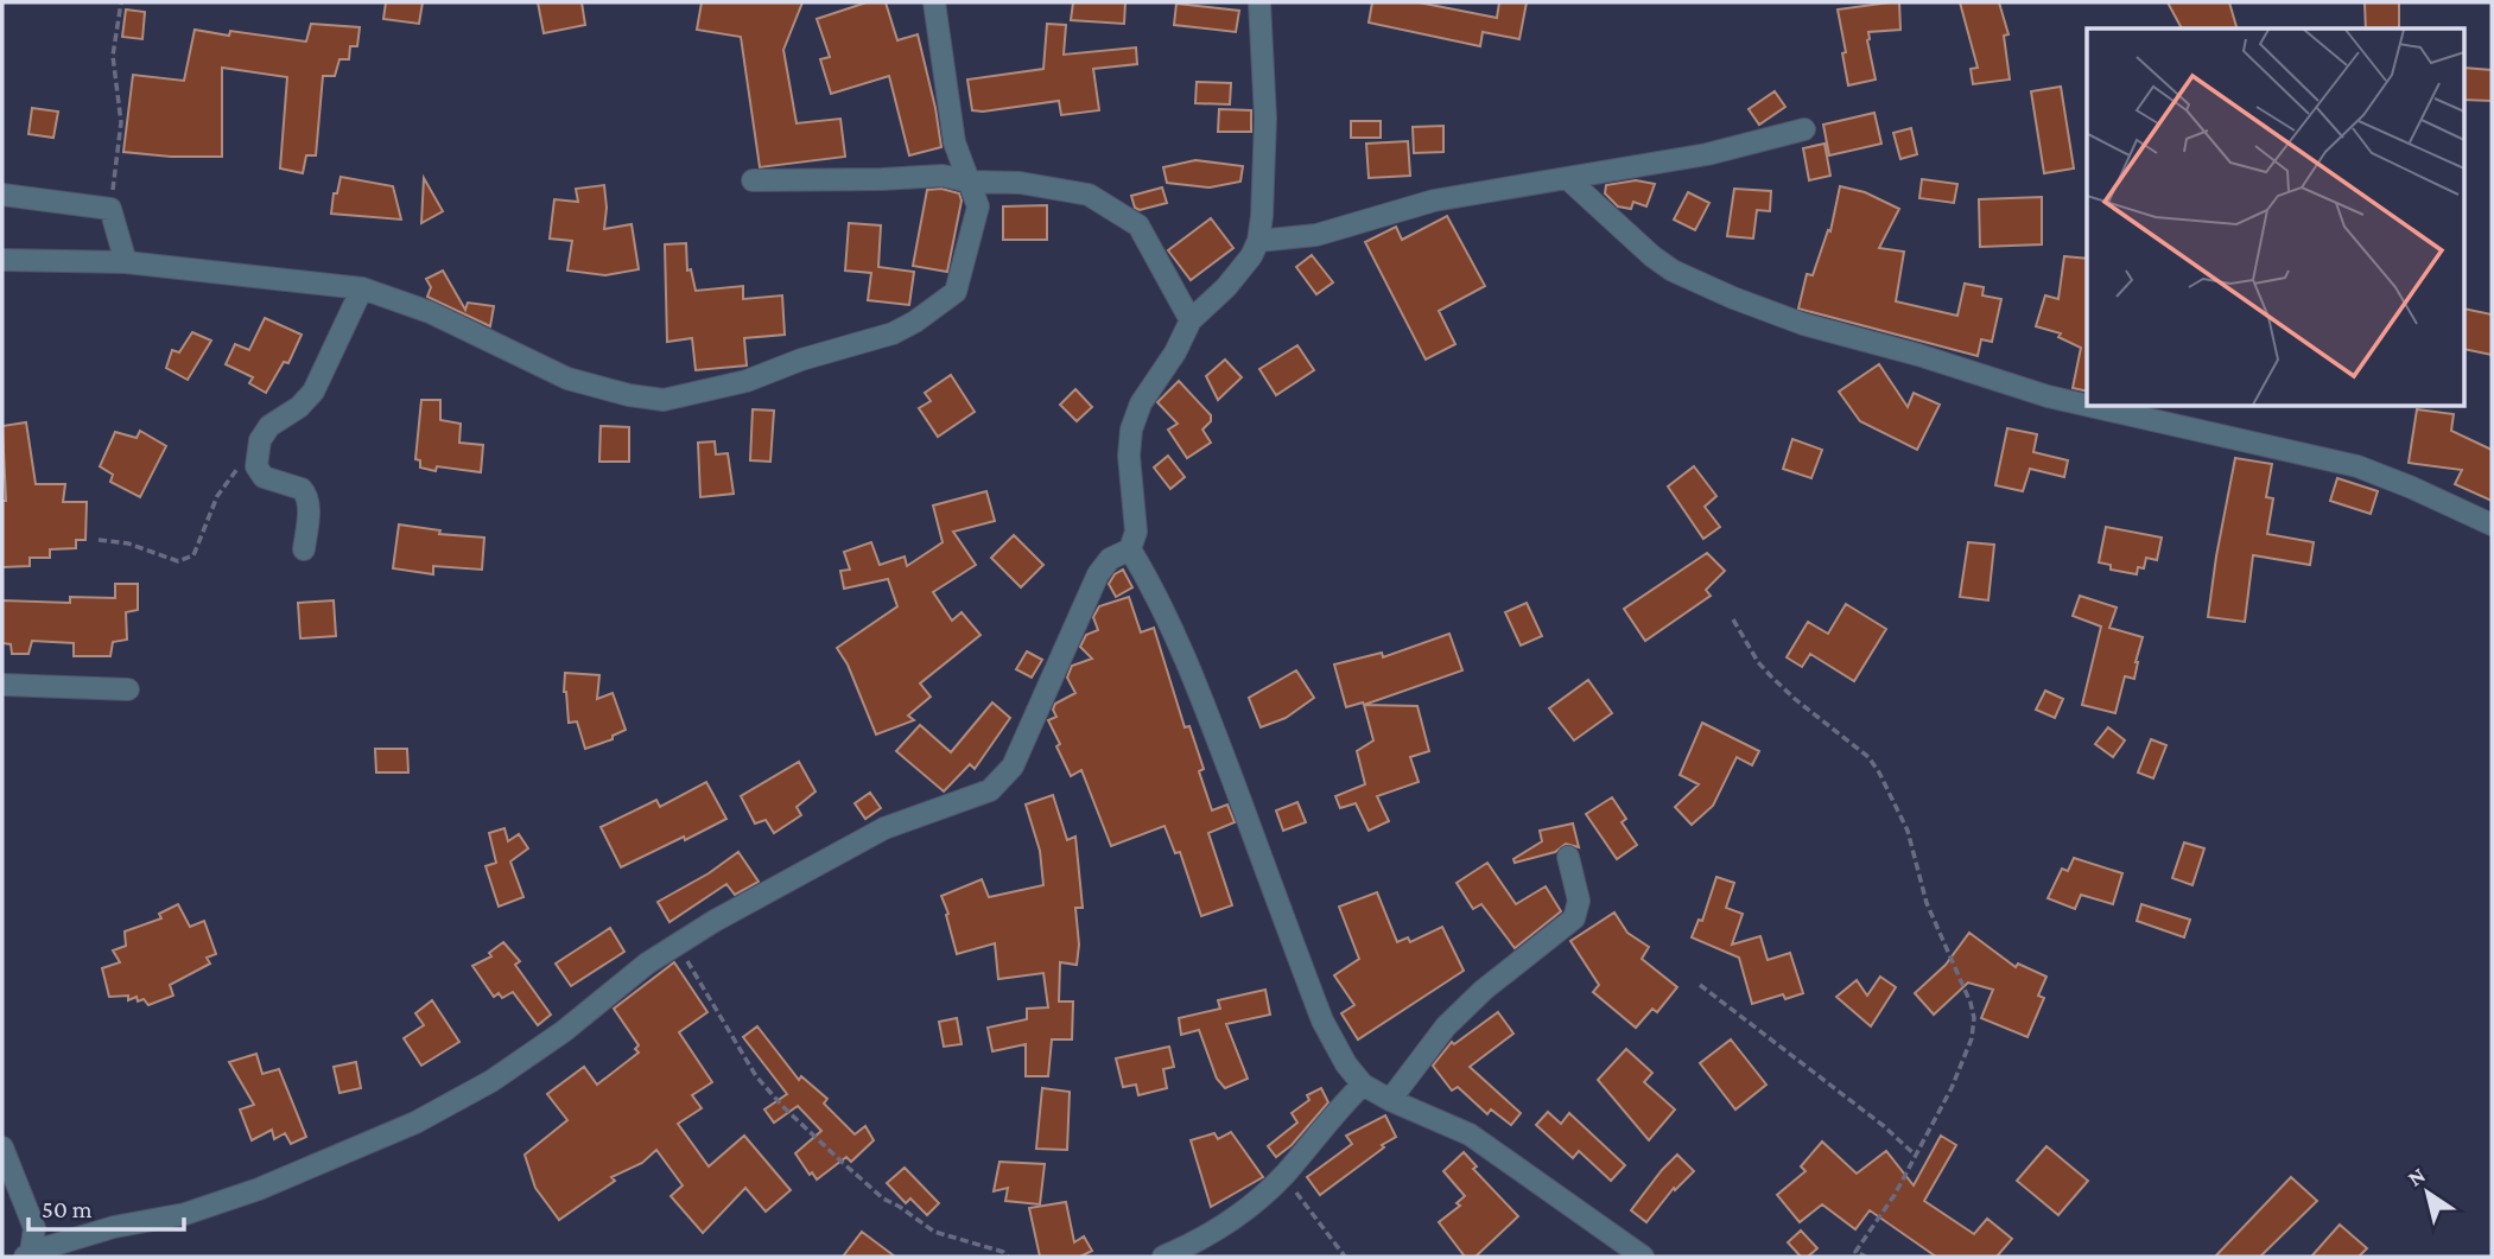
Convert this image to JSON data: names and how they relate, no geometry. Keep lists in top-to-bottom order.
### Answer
{
  "scale_bar": "50 m",
  "north": "top left"
}
